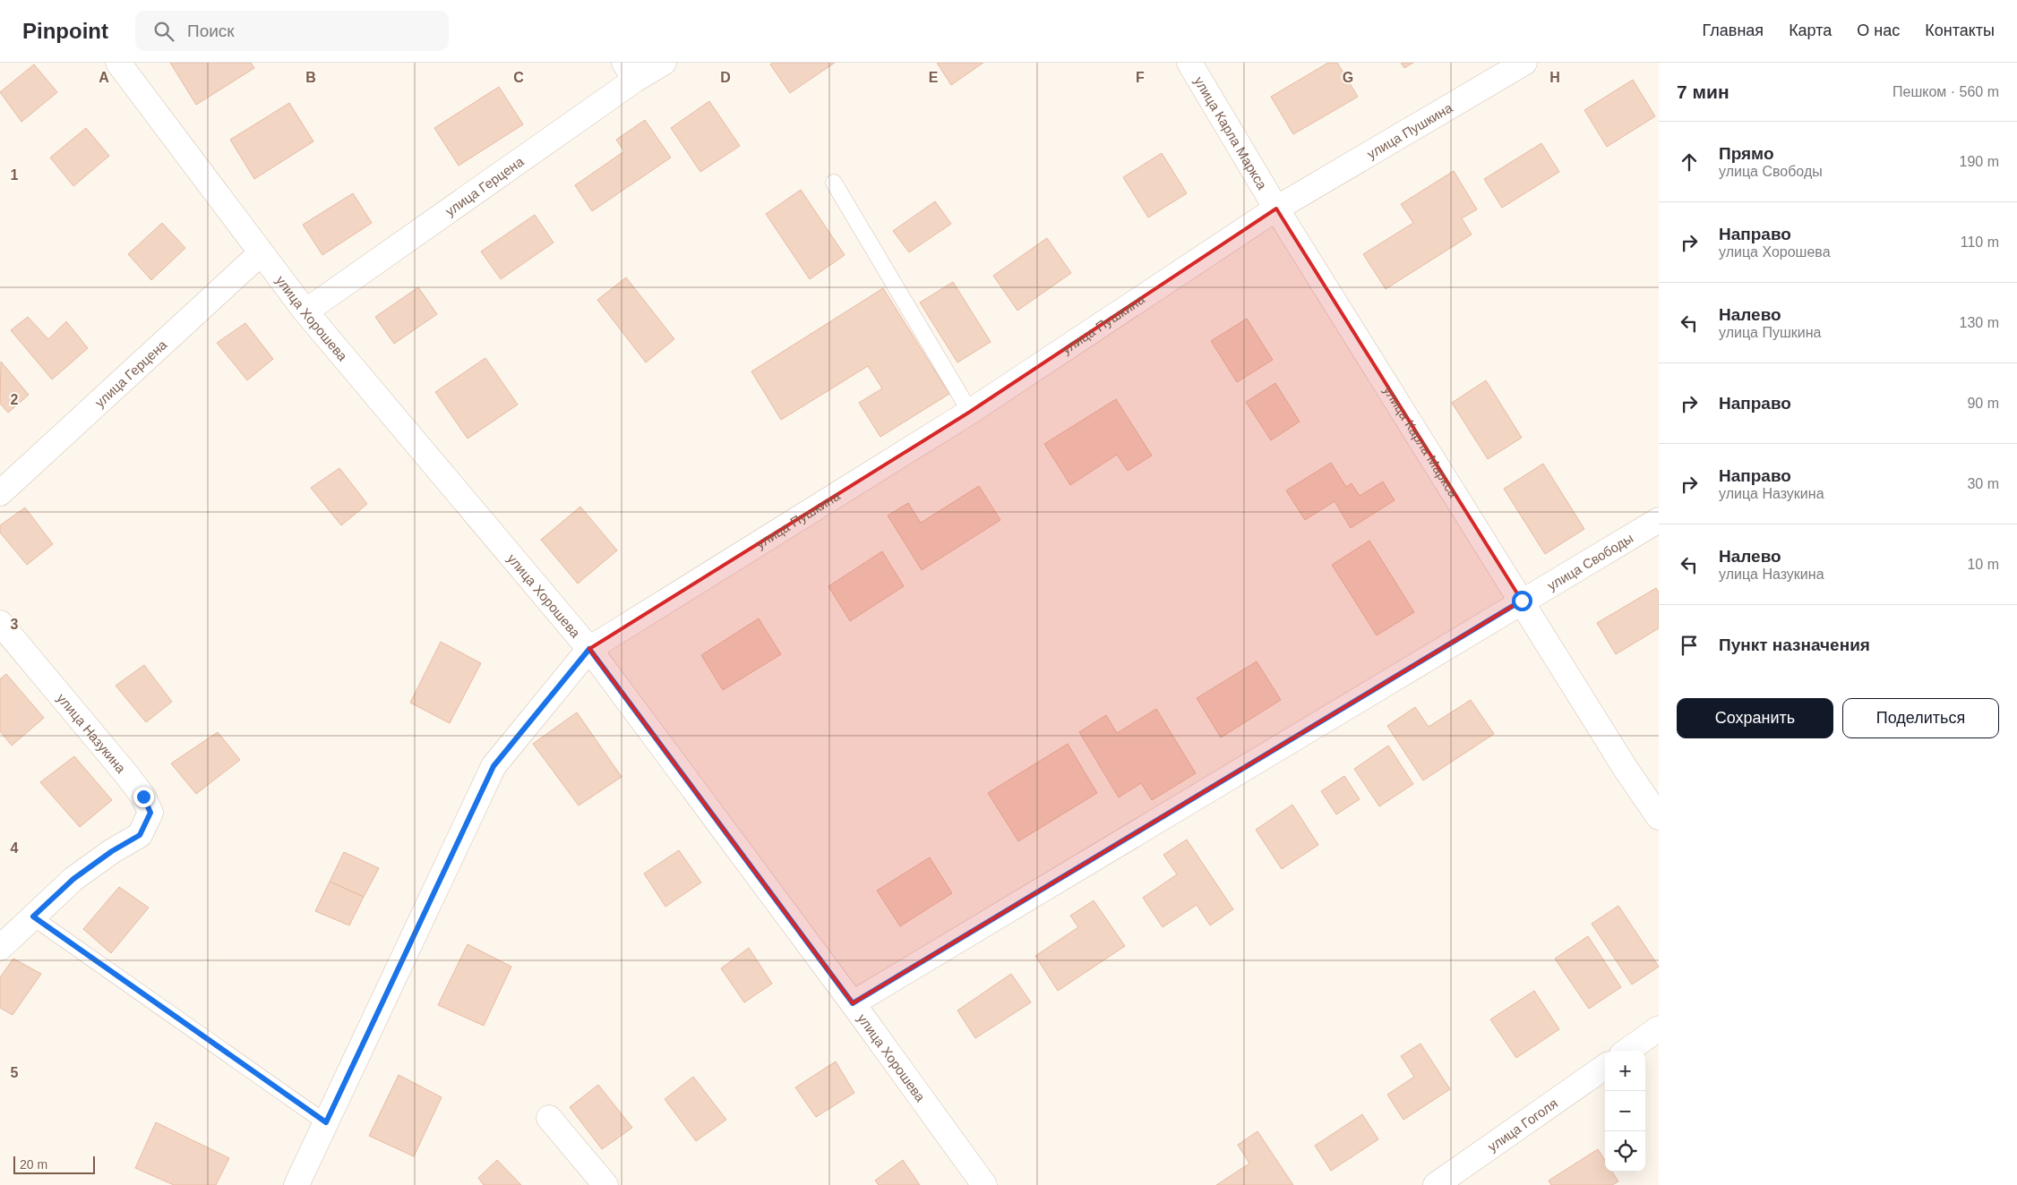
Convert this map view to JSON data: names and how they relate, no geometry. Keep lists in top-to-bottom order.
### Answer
{
  "streets": {
    "street": [
      "улица Пушкина",
      "улица Карла Маркса",
      "улица Герцена",
      "улица Хорошева",
      "улица Свободы",
      "улица Назукина",
      "улица Гоголя"
    ]
  },
  "crossings": [
    ["улица Пушкина", "улица Карла Маркса"],
    ["улица Пушкина", "улица Хорошева"],
    ["улица Карла Маркса", "улица Свободы"],
    ["улица Герцена", "улица Хорошева"],
    ["улица Хорошева", "улица Свободы"]
  ],
  "scale_bar": "20 m",
  "page": {
    "header": "Pinpoint",
    "search": "Поиск",
    "nav": [
      "Главная",
      "Карта",
      "О нас",
      "Контакты"
    ],
    "heading": ["7 мин", "Пешком · 560 m"],
    "list": [
      ["Прямо", "улица Свободы", "190 m"],
      ["Направо", "улица Хорошева", "110 m"],
      ["Налево", "улица Пушкина", "130 m"],
      ["Направо", "90 m"],
      ["Направо", "улица Назукина", "30 m"],
      ["Налево", "улица Назукина", "10 m"],
      "Пункт назначения"
    ],
    "buttons": ["Сохранить", "Поделиться"],
    "map_buttons": ["+", "−"],
    "scale": "20 m"
  },
  "grid": {
    "columns": [
      "A",
      "B",
      "C",
      "D",
      "E",
      "F",
      "G",
      "H"
    ],
    "rows": [
      "1",
      "2",
      "3",
      "4",
      "5"
    ]
  }
}
